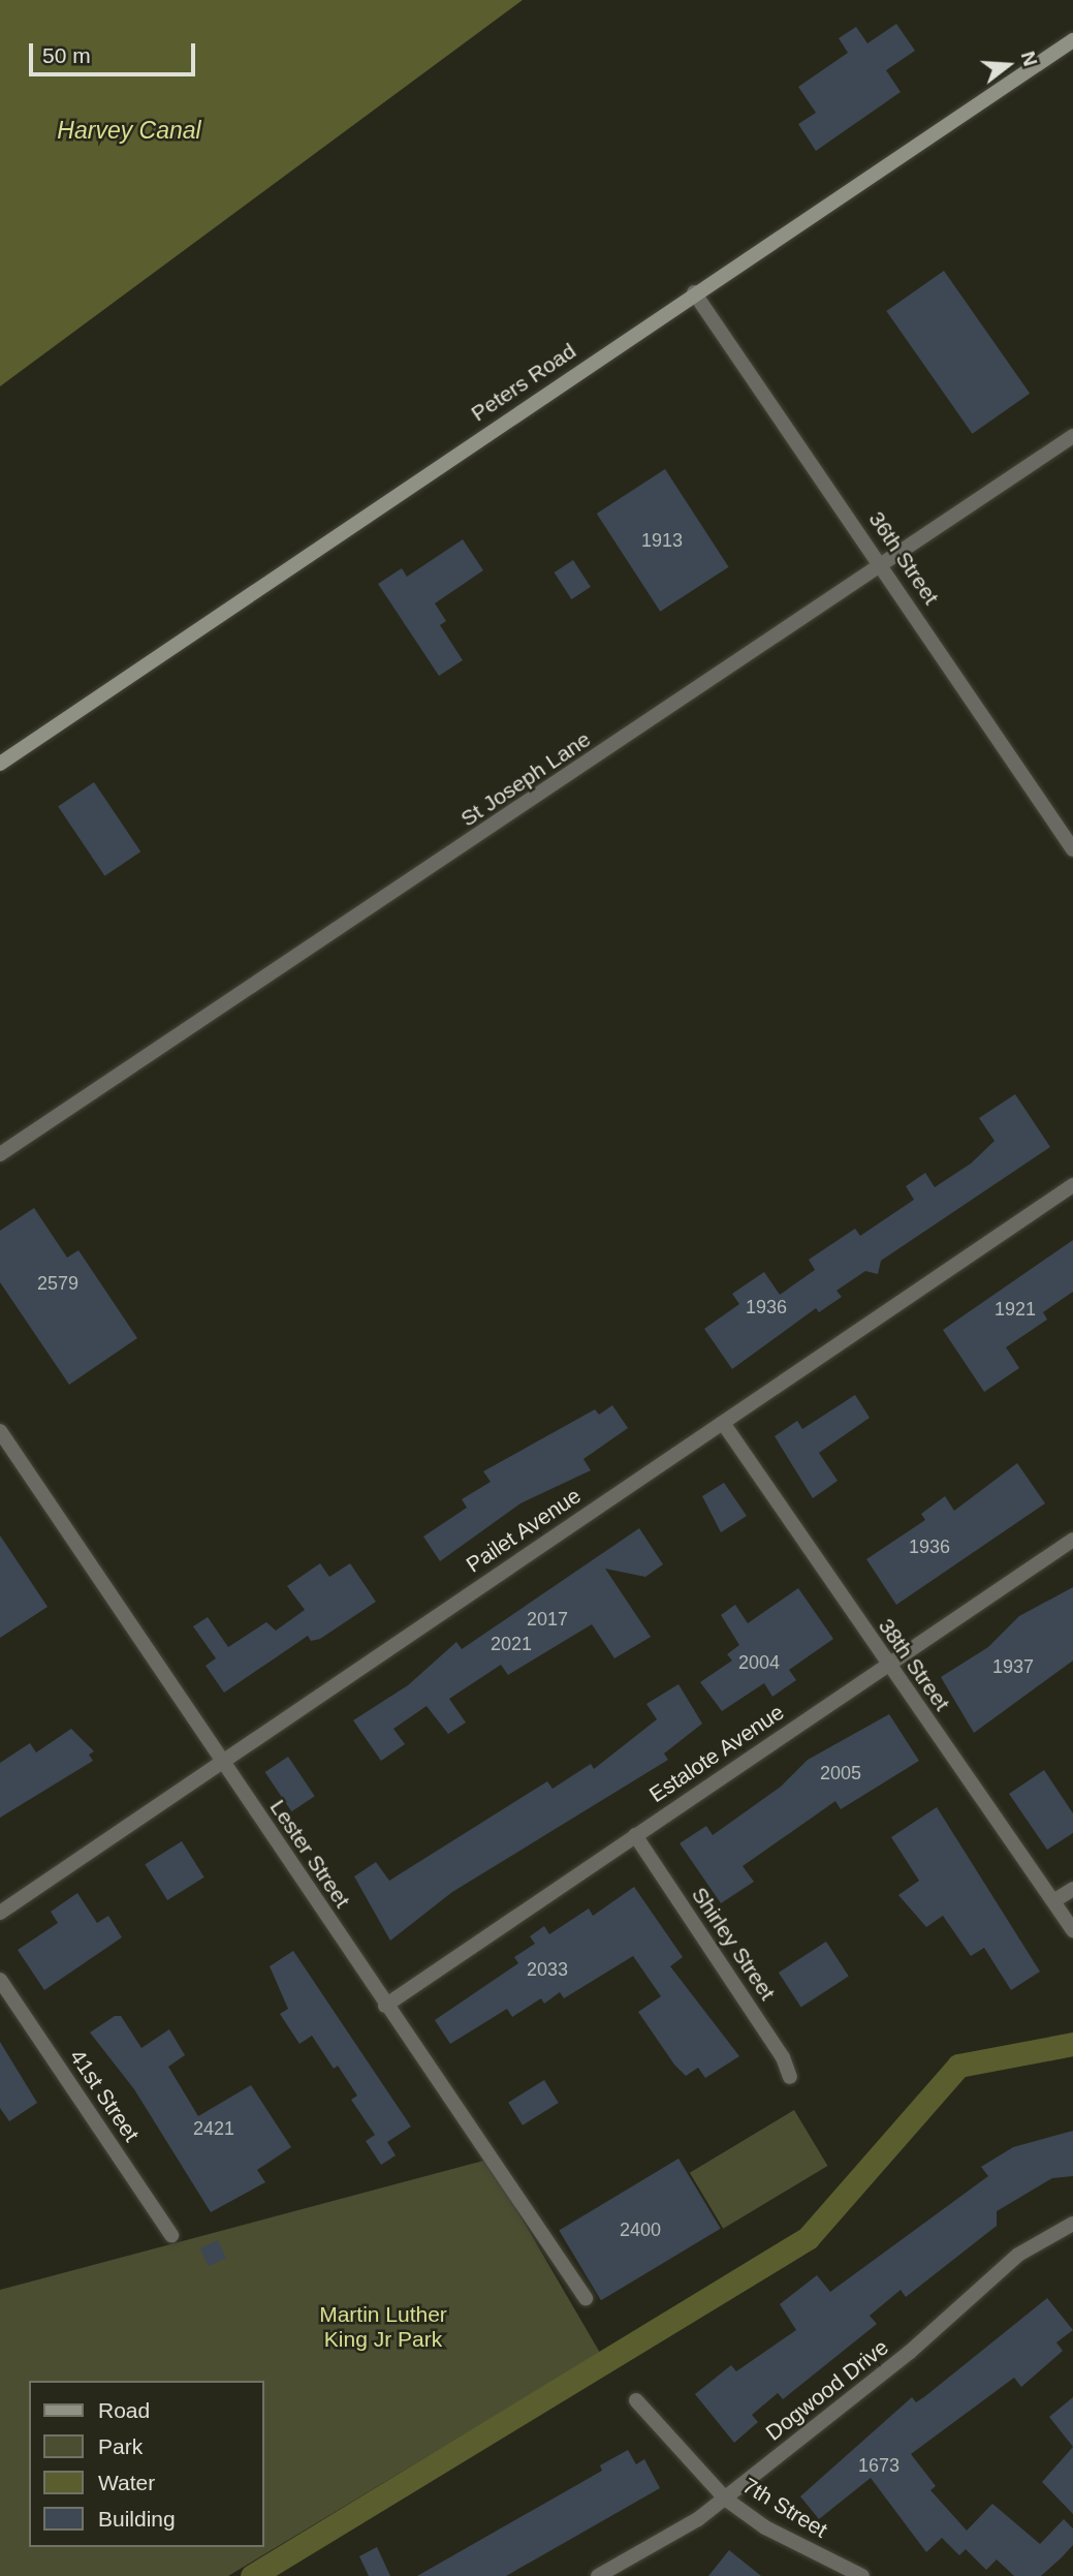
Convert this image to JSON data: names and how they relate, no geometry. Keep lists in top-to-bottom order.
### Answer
{
  "streets": {
    "main road": ["Peters Road"],
    "street": [
      "36th Street",
      "St Joseph Lane",
      "Pailet Avenue",
      "38th Street",
      "Estalote Avenue",
      "Lester Street",
      "Shirley Street",
      "41st Street",
      "Dogwood Drive",
      "7th Street"
    ]
  },
  "crossings": [
    ["Peters Road", "36th Street"],
    ["36th Street", "St Joseph Lane"],
    ["Pailet Avenue", "38th Street"],
    ["Pailet Avenue", "Lester Street"],
    ["38th Street", "Estalote Avenue"],
    ["Estalote Avenue", "Lester Street"],
    ["Estalote Avenue", "Shirley Street"],
    ["Dogwood Drive", "7th Street"]
  ],
  "water": ["Harvey Canal"],
  "parks": ["Martin Luther King Jr Park"],
  "house_numbers": [
    "1913",
    "2579",
    "1936",
    "1921",
    "1936",
    "2017",
    "2021",
    "2004",
    "1937",
    "2005",
    "2033",
    "2421",
    "2400",
    "1673"
  ],
  "legend": [
    "Road",
    "Park",
    "Water",
    "Building"
  ],
  "scale_bar": "50 m",
  "north": "right"
}
